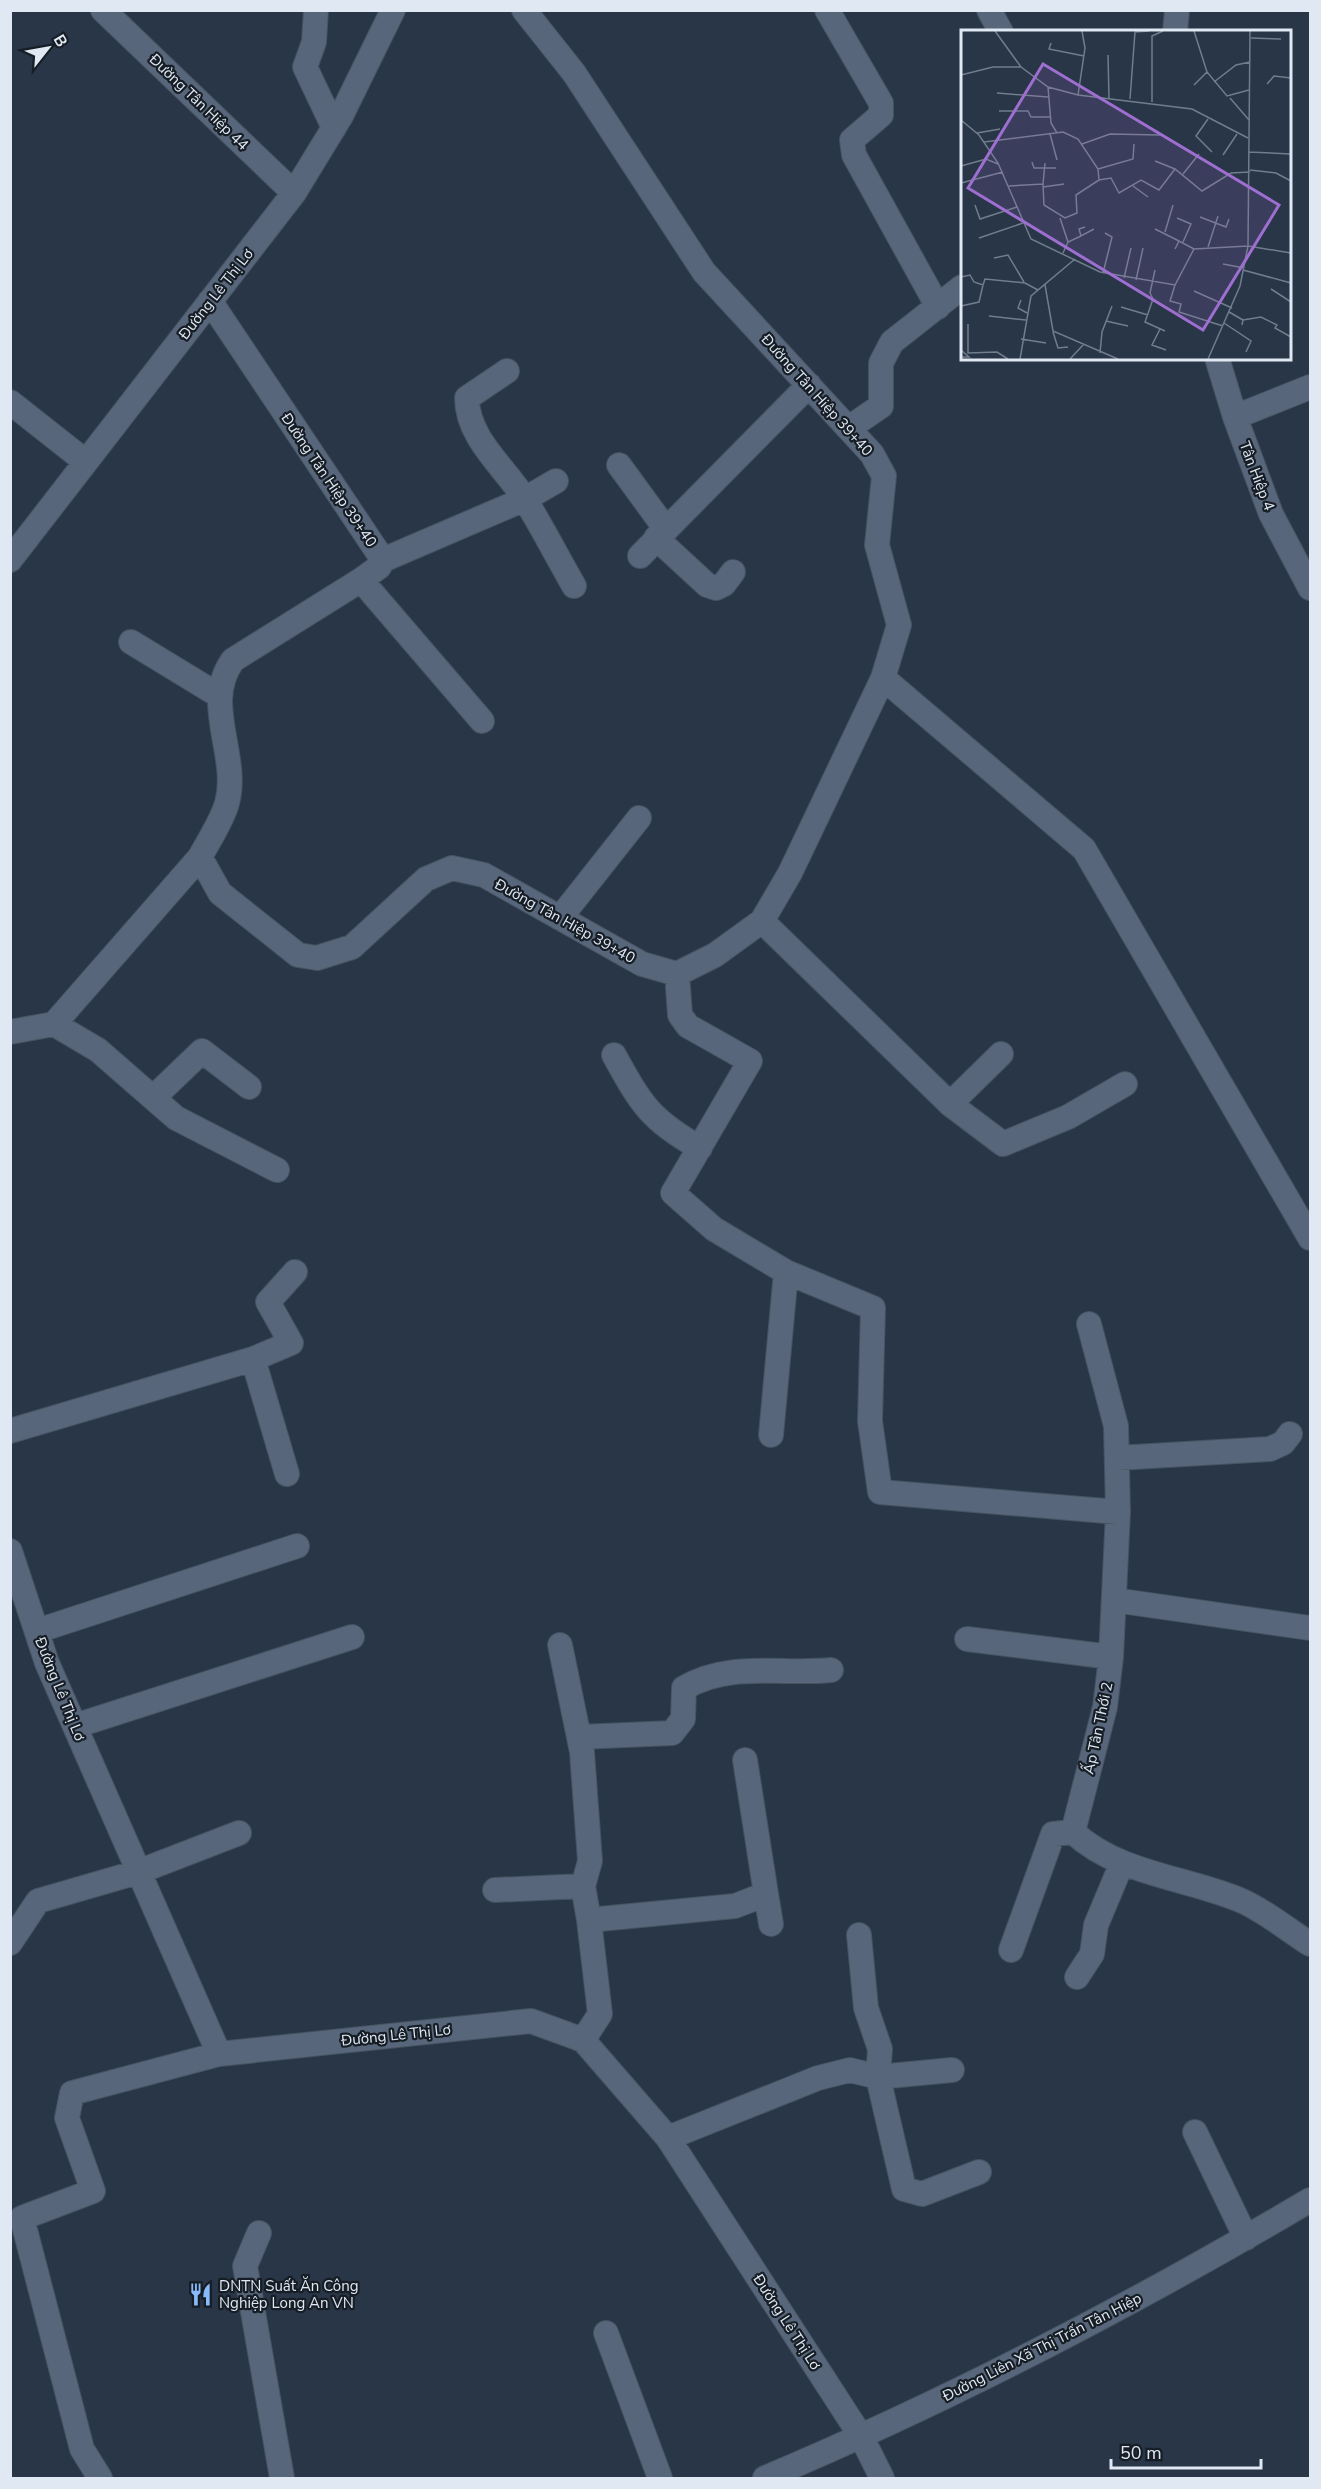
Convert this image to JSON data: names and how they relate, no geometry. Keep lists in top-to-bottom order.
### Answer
{
  "streets": {
    "street": [
      "Đường Tân Hiệp 44",
      "Đường Lê Thị Lơ",
      "Đường Tân Hiệp 39+40",
      "Tân Hiệp 4",
      "Ấp Tân Thới 2",
      "Đường Liên Xã Thị Trấn Tân Hiệp"
    ]
  },
  "crossings": [
    ["Đường Tân Hiệp 44", "Đường Lê Thị Lơ"],
    ["Đường Lê Thị Lơ", "Đường Tân Hiệp 39+40"],
    ["Đường Lê Thị Lơ", "Đường Liên Xã Thị Trấn Tân Hiệp"]
  ],
  "places": {
    "restaurant": ["DNTN Suất Ăn Công Nghiệp Long An VN"]
  },
  "scale_bar": "50 m",
  "north": "top right"
}
